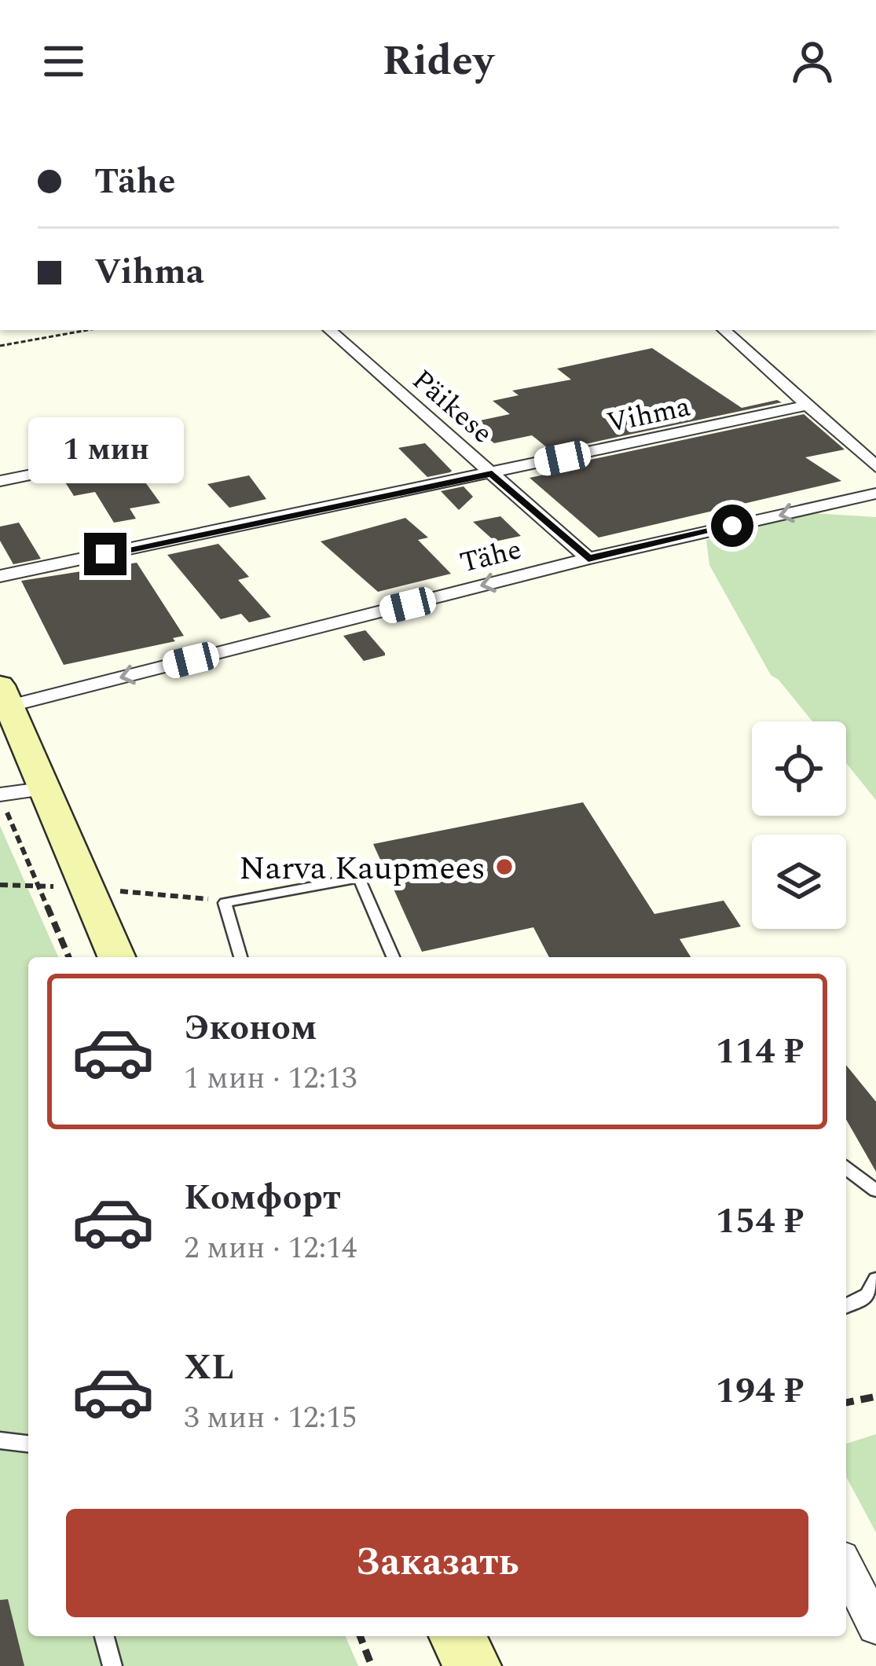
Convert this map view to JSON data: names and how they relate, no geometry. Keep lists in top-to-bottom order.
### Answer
{
  "streets": {
    "street": ["Päikese", "Vihma", "Tähe"]
  },
  "crossings": [
    ["Päikese", "Vihma"],
    ["Päikese", "Tähe"]
  ],
  "one_way": ["Tähe"],
  "places": ["Narva Kaupmees"],
  "page": {
    "header": "Ridey",
    "banner": ["Tähe", "Vihma"],
    "bubble": "1 мин",
    "list": [
      {
        "name": "Эконом",
        "note": "1 мин · 12:13",
        "value": "114 ₽"
      },
      {
        "name": "Комфорт",
        "note": "2 мин · 12:14",
        "value": "154 ₽"
      },
      {
        "name": "XL",
        "note": "3 мин · 12:15",
        "value": "194 ₽"
      }
    ],
    "buttons": "Заказать"
  }
}
